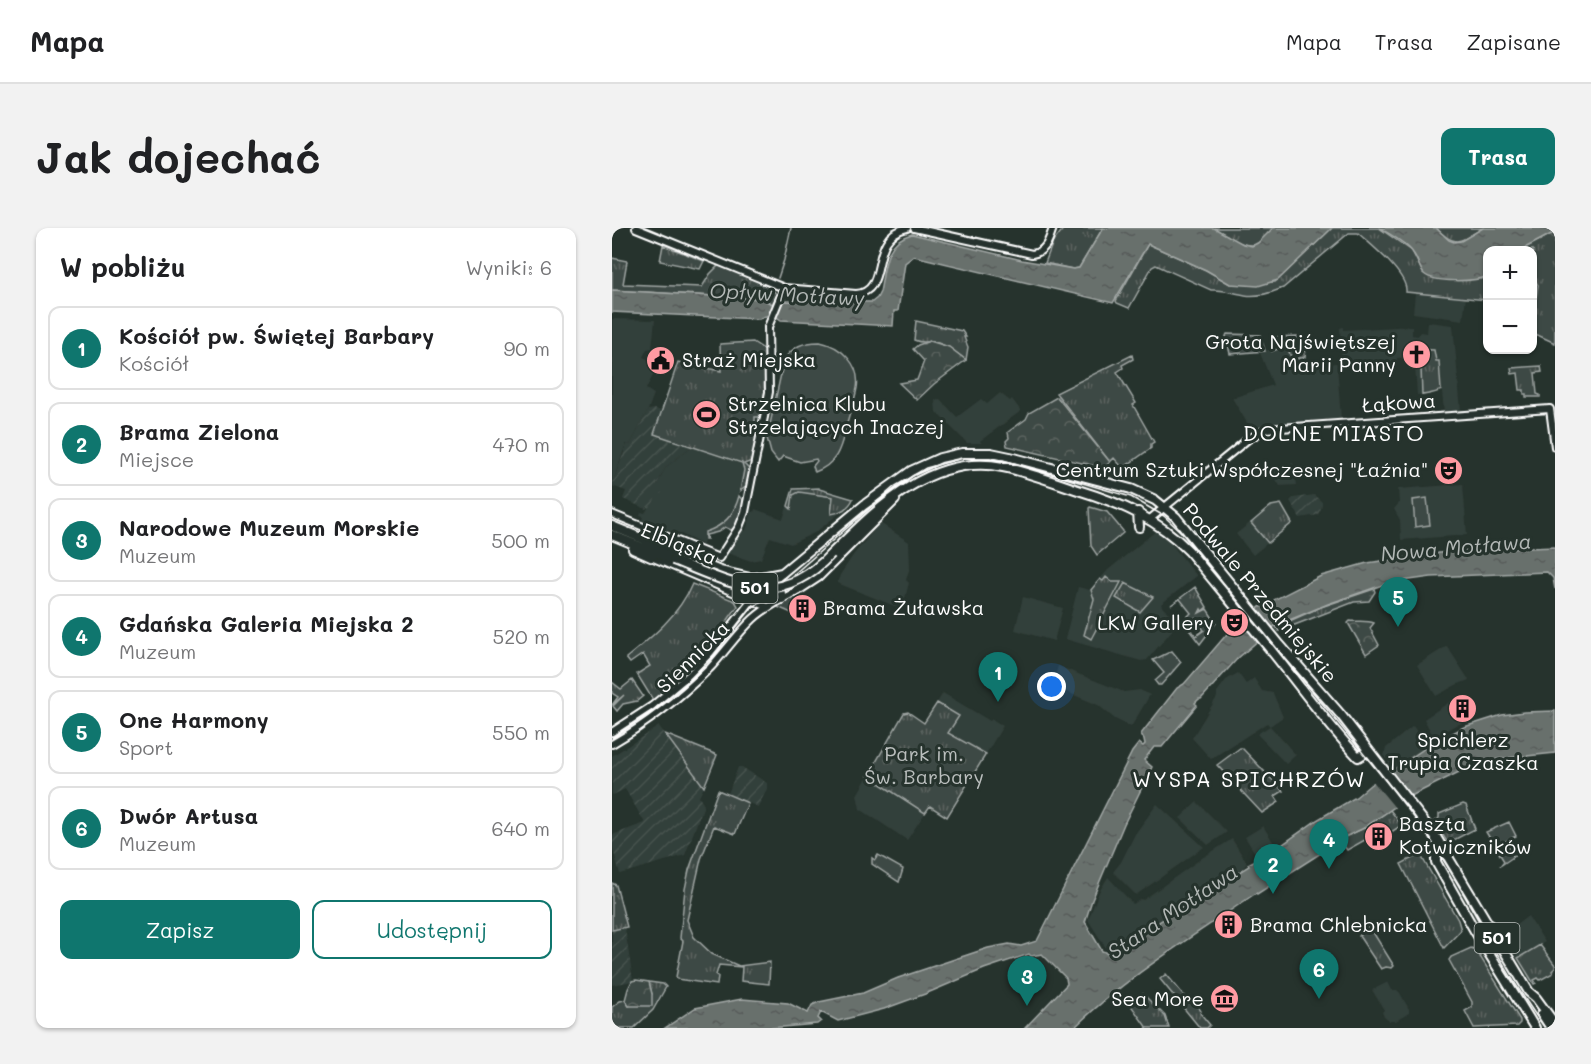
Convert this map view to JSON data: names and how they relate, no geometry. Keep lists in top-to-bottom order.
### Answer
{
  "streets": {
    "main road": ["Elbląska", "501", "Podwale Przedmiejskie"],
    "street": ["Łąkowa", "Siennicka"]
  },
  "crossings": [
    ["Łąkowa", "Podwale Przedmiejskie"],
    ["Elbląska", "Podwale Przedmiejskie"],
    ["Elbląska", "Siennicka"],
    ["501", "Podwale Przedmiejskie"],
    ["Podwale Przedmiejskie", "Siennicka"]
  ],
  "districts": ["DOLNE MIASTO", "WYSPA SPICHRZÓW"],
  "water": ["Opływ Motławy", "Nowa Motława", "Stara Motława"],
  "parks": ["Park im. Św. Barbary"],
  "places": {
    "church": ["Grota Najświętszej Marii Panny"],
    "public building": ["Straż Miejska"],
    "sports": ["Strzelnica Klubu Strzelających Inaczej"],
    "theatre": ["Centrum Sztuki Współczesnej \"Łaźnia\"", "LKW Gallery"],
    "building": [
      "Brama Żuławska",
      "Spichlerz Trupia Czaszka",
      "Baszta Kotwiczników",
      "Brama Chlebnicka"
    ],
    "museum": ["Sea More"]
  },
  "page": {
    "header": "Mapa",
    "nav": ["Mapa", "Trasa", "Zapisane"],
    "buttons": [
      "Trasa",
      ["Zapisz", "Udostępnij"]
    ],
    "title": "Jak dojechać",
    "heading": ["W pobliżu", "Wyniki: 6"],
    "map_buttons": ["+", "−"],
    "list": [
      {
        "mark": "1",
        "name": "Kościół pw. Świętej Barbary",
        "note": "Kościół",
        "value": "90 m"
      },
      {
        "mark": "2",
        "name": "Brama Zielona",
        "note": "Miejsce",
        "value": "470 m"
      },
      {
        "mark": "3",
        "name": "Narodowe Muzeum Morskie",
        "note": "Muzeum",
        "value": "500 m"
      },
      {
        "mark": "4",
        "name": "Gdańska Galeria Miejska 2",
        "note": "Muzeum",
        "value": "520 m"
      },
      {
        "mark": "5",
        "name": "One Harmony",
        "note": "Sport",
        "value": "550 m"
      },
      {
        "mark": "6",
        "name": "Dwór Artusa",
        "note": "Muzeum",
        "value": "640 m"
      }
    ],
    "pins": [
      "5",
      "1",
      "4",
      "2",
      "6",
      "3"
    ]
  }
}
